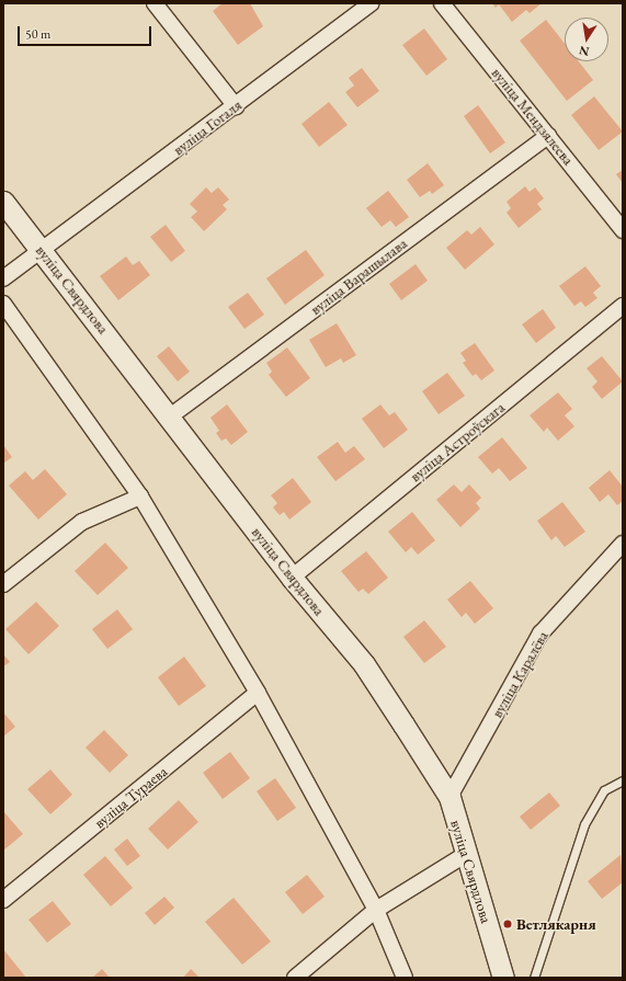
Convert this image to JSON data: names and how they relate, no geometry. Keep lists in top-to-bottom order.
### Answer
{
  "streets": {
    "street": [
      "вуліца Мендзялеева",
      "вуліца Гогаля",
      "вуліца Варашылава",
      "вуліца Свярдлова",
      "вуліца Астроўскага",
      "вуліца Каралёва",
      "вуліца Тураева"
    ]
  },
  "crossings": [
    ["вуліца Мендзялеева", "вуліца Варашылава"],
    ["вуліца Гогаля", "вуліца Свярдлова"],
    ["вуліца Варашылава", "вуліца Свярдлова"],
    ["вуліца Свярдлова", "вуліца Астроўскага"],
    ["вуліца Свярдлова", "вуліца Каралёва"]
  ],
  "places": ["Ветлякарня"],
  "scale_bar": "50 m",
  "north": "bottom"
}
